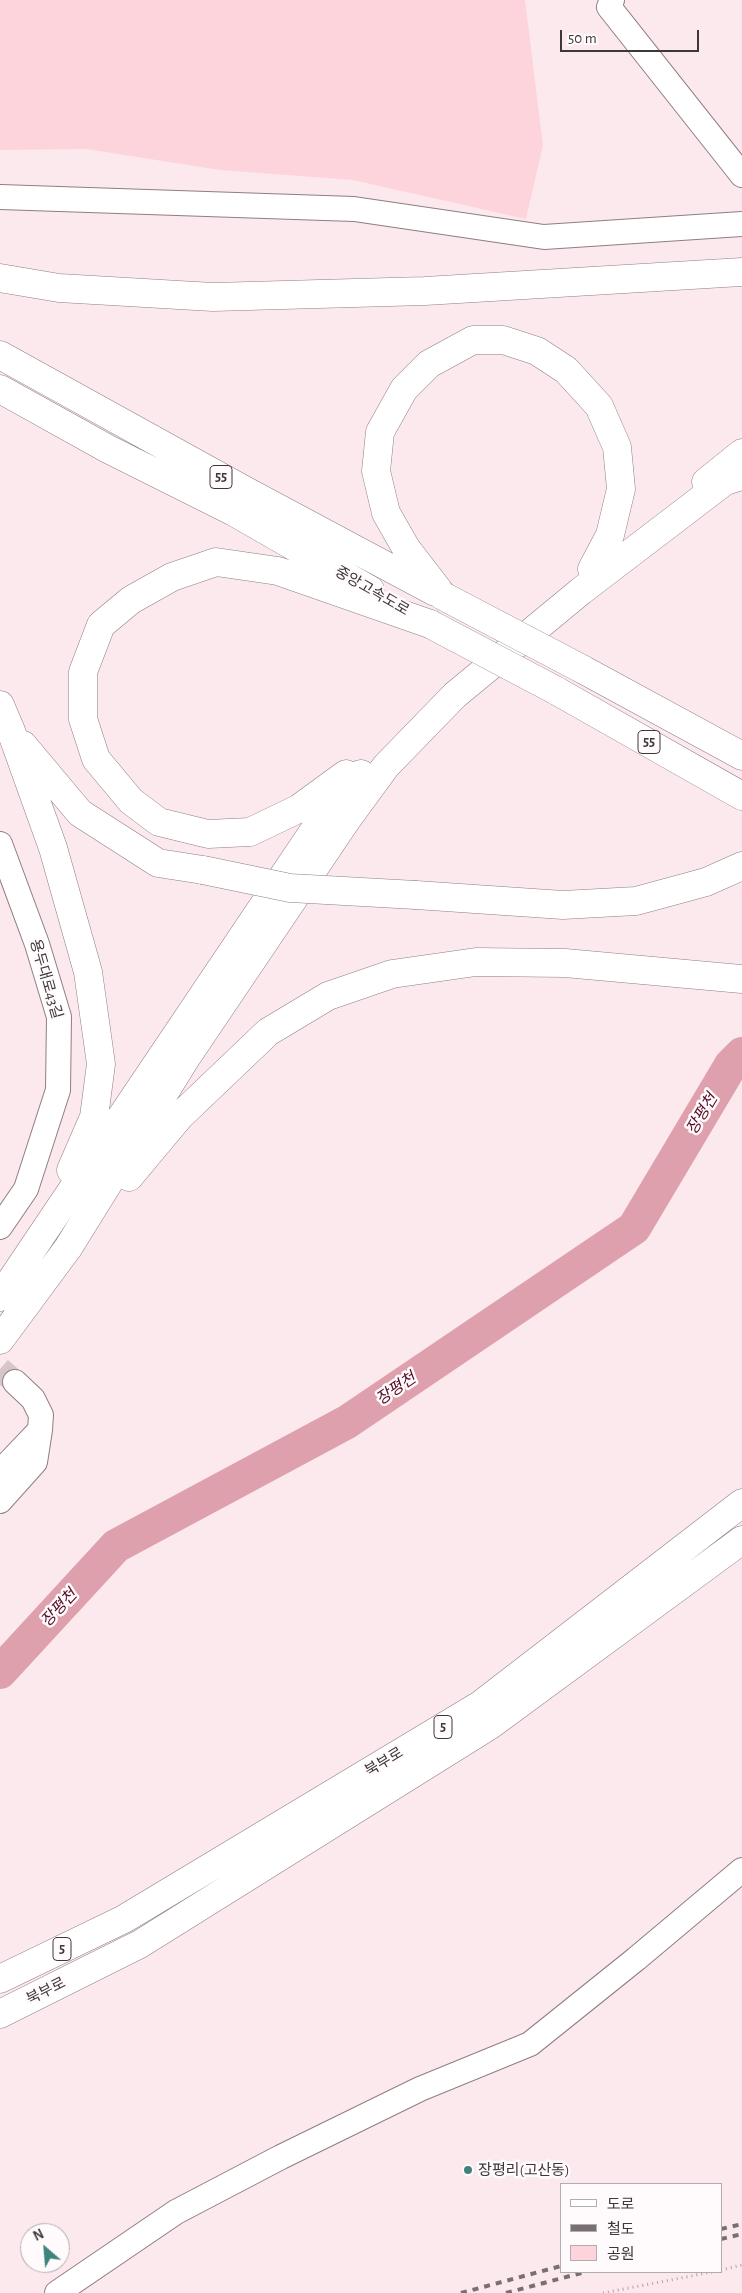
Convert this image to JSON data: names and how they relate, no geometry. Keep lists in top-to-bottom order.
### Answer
{
  "streets": {
    "highway": [
      "55",
      "중앙고속도로",
      "5",
      "북부로"
    ],
    "street": ["용두대로43길"]
  },
  "water": ["장평천"],
  "places": ["장평리(고산동)"],
  "legend": ["도로", "철도", "공원"],
  "scale_bar": "50 m",
  "north": "top left"
}
